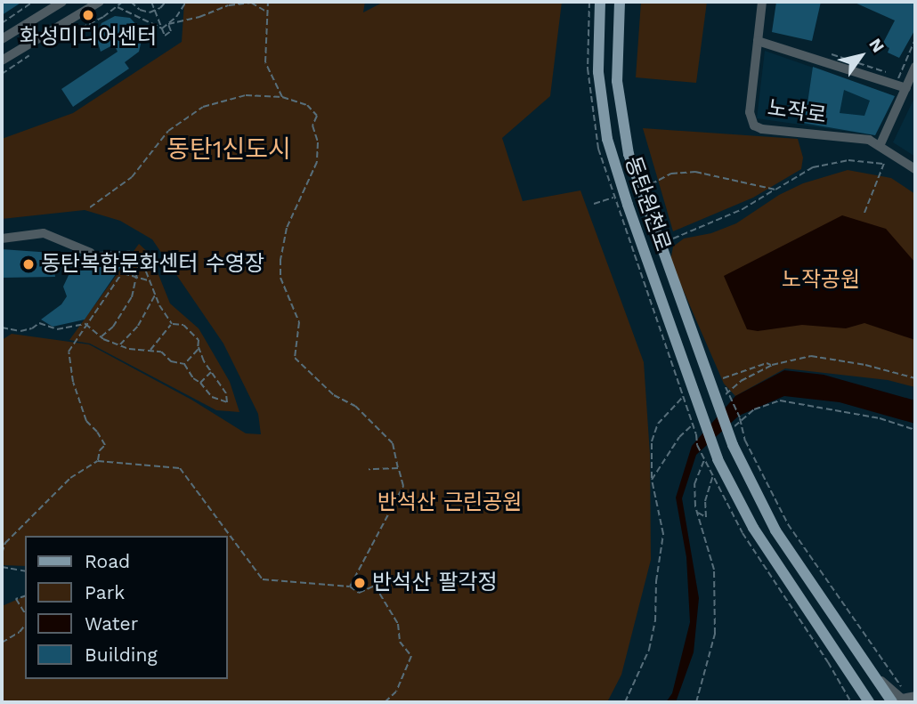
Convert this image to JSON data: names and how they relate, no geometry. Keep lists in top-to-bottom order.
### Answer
{
  "streets": {
    "main road": ["동탄원천로"],
    "street": ["노작로"]
  },
  "districts": ["동탄1신도시"],
  "parks": ["노작공원", "반석산 근린공원"],
  "places": ["화성미디어센터", "동탄복합문화센터 수영장", "반석산 팔각정"],
  "legend": [
    "Road",
    "Park",
    "Water",
    "Building"
  ],
  "north": "top right"
}
